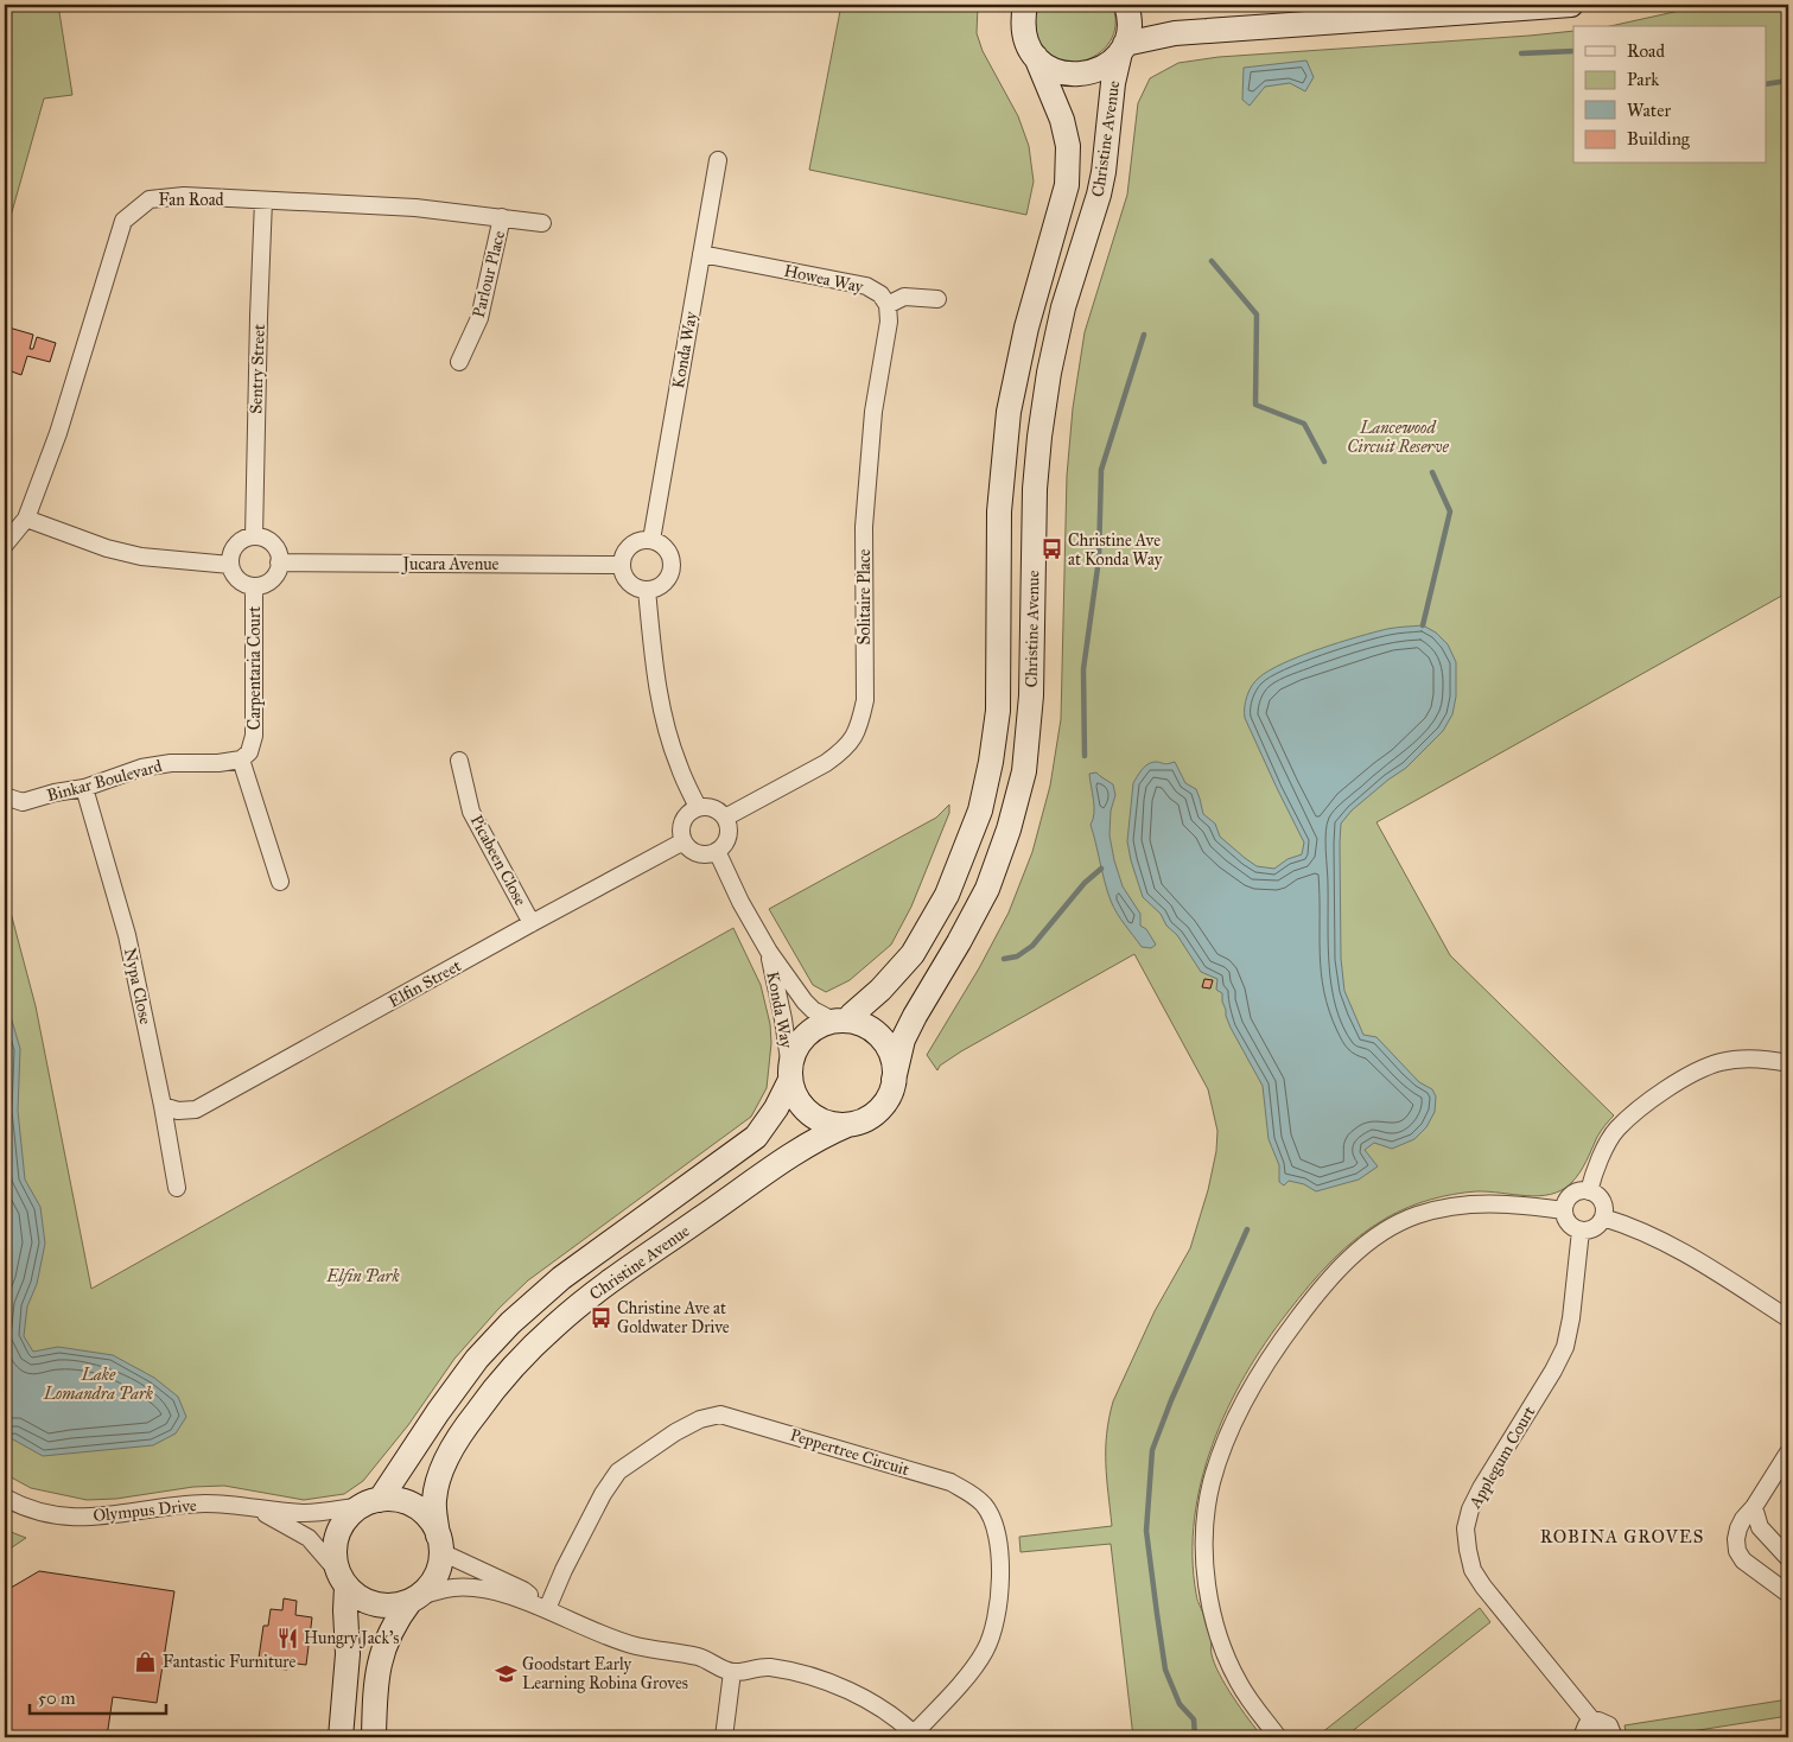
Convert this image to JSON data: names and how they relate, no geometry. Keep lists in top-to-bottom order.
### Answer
{
  "streets": {
    "main road": ["Christine Avenue"],
    "street": [
      "Fan Road",
      "Parlour Place",
      "Howea Way",
      "Konda Way",
      "Sentry Street",
      "Jucara Avenue",
      "Solitaire Place",
      "Carpentaria Court",
      "Binkar Boulevard",
      "Picabeen Close",
      "Elfin Street",
      "Nypa Close",
      "Peppertree Circuit",
      "Applegum Court",
      "Olympus Drive"
    ]
  },
  "crossings": [
    ["Christine Avenue", "Konda Way"],
    ["Christine Avenue", "Olympus Drive"],
    ["Fan Road", "Parlour Place"],
    ["Fan Road", "Sentry Street"],
    ["Howea Way", "Konda Way"],
    ["Howea Way", "Solitaire Place"],
    ["Konda Way", "Jucara Avenue"],
    ["Konda Way", "Solitaire Place"],
    ["Konda Way", "Elfin Street"],
    ["Sentry Street", "Jucara Avenue"],
    ["Sentry Street", "Carpentaria Court"],
    ["Jucara Avenue", "Carpentaria Court"],
    ["Solitaire Place", "Elfin Street"],
    ["Carpentaria Court", "Binkar Boulevard"],
    ["Binkar Boulevard", "Nypa Close"],
    ["Picabeen Close", "Elfin Street"],
    ["Elfin Street", "Nypa Close"]
  ],
  "districts": ["ROBINA GROVES"],
  "parks": ["Lancewood Circuit Reserve", "Elfin Park", "Lake Lomandra Park"],
  "places": {
    "bus stop": ["Christine Ave at Konda Way", "Christine Ave at Goldwater Drive"],
    "restaurant": ["Hungry Jack's"],
    "shop": ["Fantastic Furniture"],
    "school or university": ["Goodstart Early Learning Robina Groves"]
  },
  "legend": [
    "Road",
    "Park",
    "Water",
    "Building"
  ],
  "scale_bar": "50 m"
}
